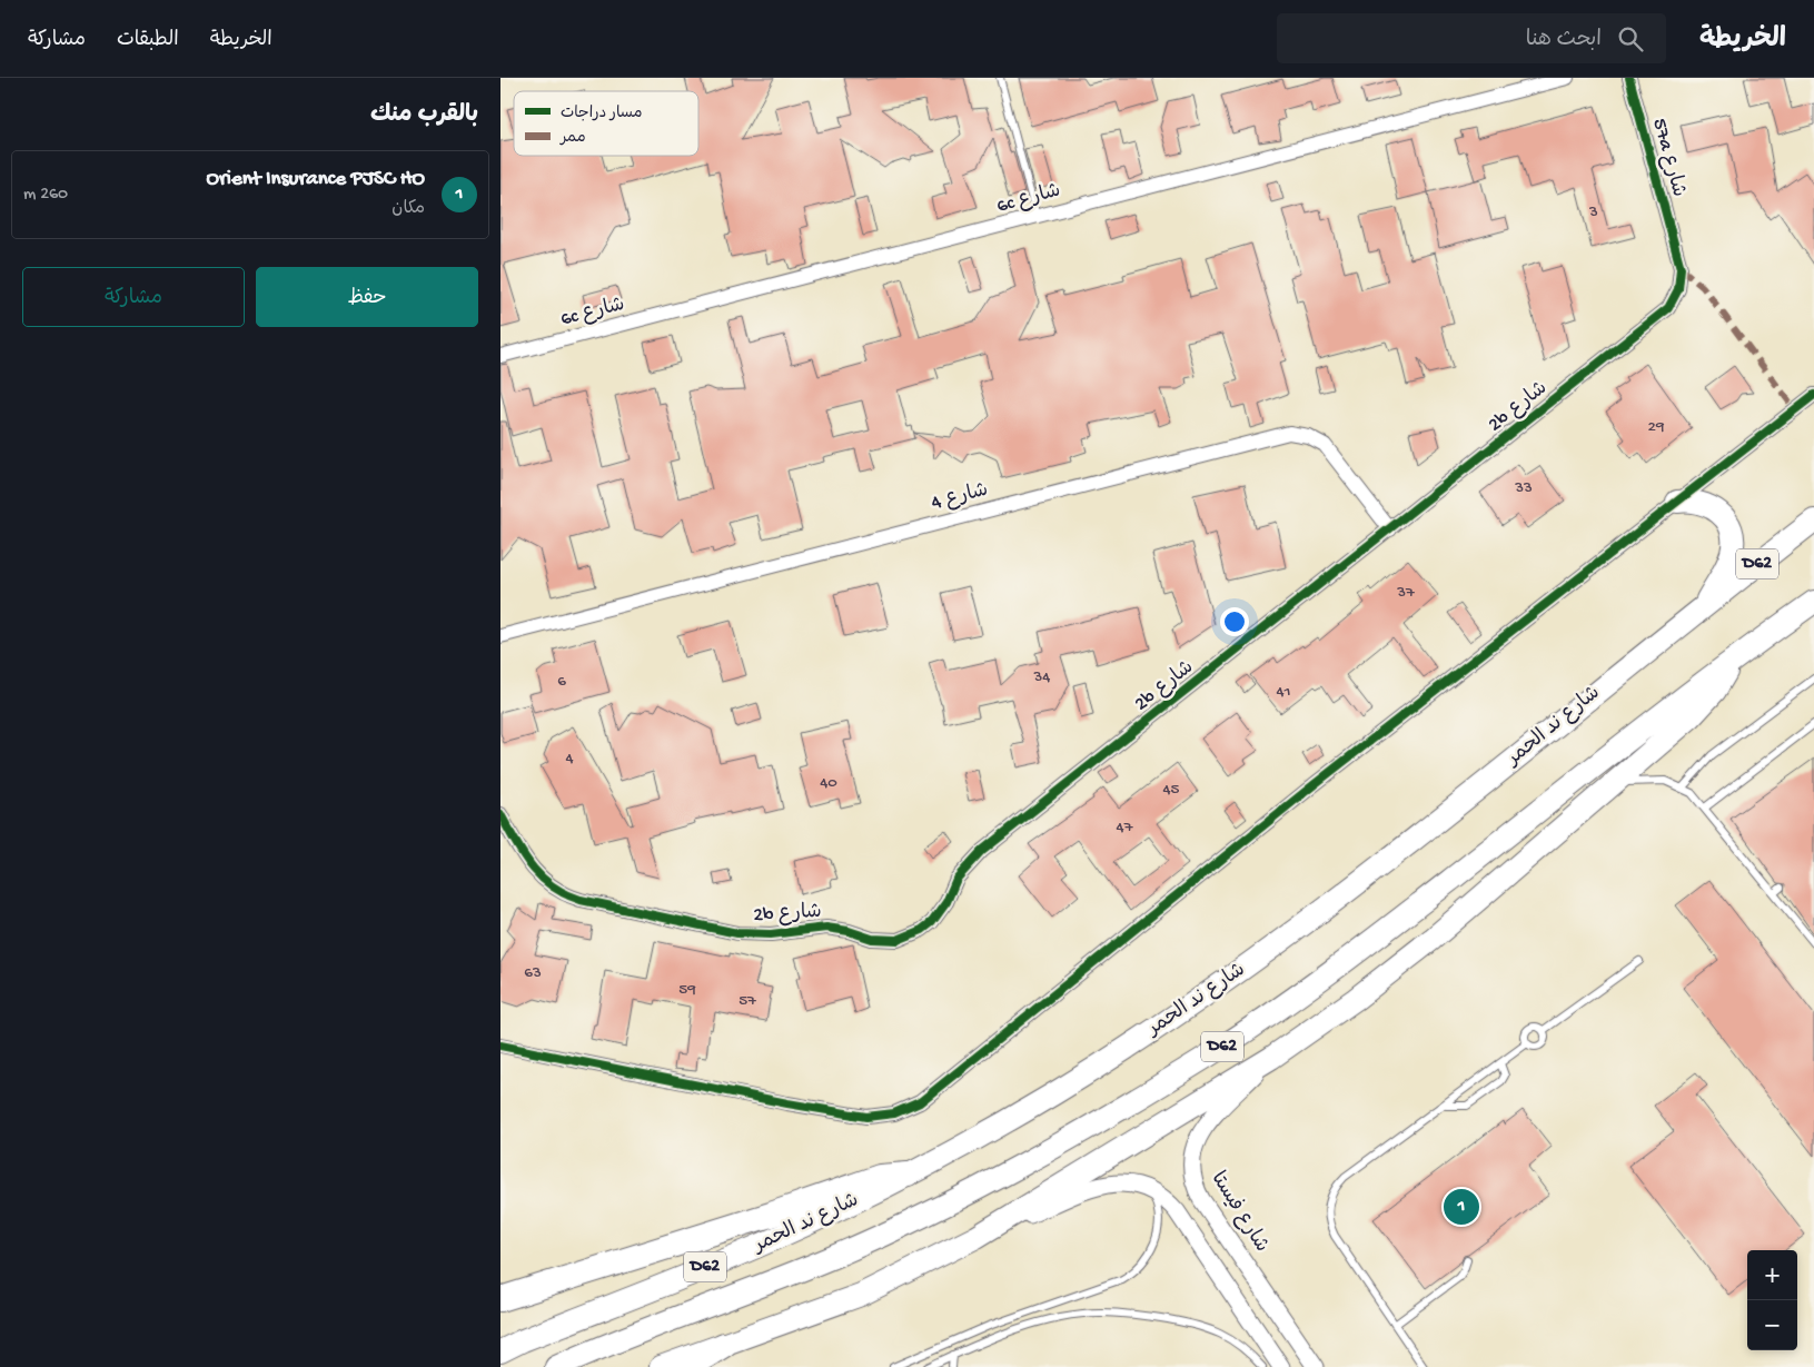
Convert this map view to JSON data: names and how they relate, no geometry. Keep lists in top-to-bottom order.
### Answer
{
  "streets": {
    "main road": ["D62", "شارع ند الحمر"],
    "street": [
      "57a شارع",
      "6c شارع",
      "2b شارع",
      "شارع 4",
      "شارع فيستا"
    ]
  },
  "crossings": [
    ["57a شارع", "2b شارع"],
    ["2b شارع", "شارع 4"]
  ],
  "house_numbers": [
    "3",
    "29",
    "33",
    "37",
    "34",
    "6",
    "41",
    "4",
    "40",
    "45",
    "47",
    "63",
    "59",
    "57"
  ],
  "legend": ["مسار دراجات", "ممر"],
  "page": {
    "header": "الخريطة",
    "search": "ابحث هنا",
    "nav": ["الخريطة", "الطبقات", "مشاركة"],
    "heading": "بالقرب منك",
    "list": [
      {
        "mark": "1",
        "name": "Orient Insurance PJSC HO",
        "note": "مكان",
        "value": "260 m"
      }
    ],
    "buttons": ["حفظ", "مشاركة"],
    "pins": "1",
    "map_buttons": ["+", "−"]
  }
}
